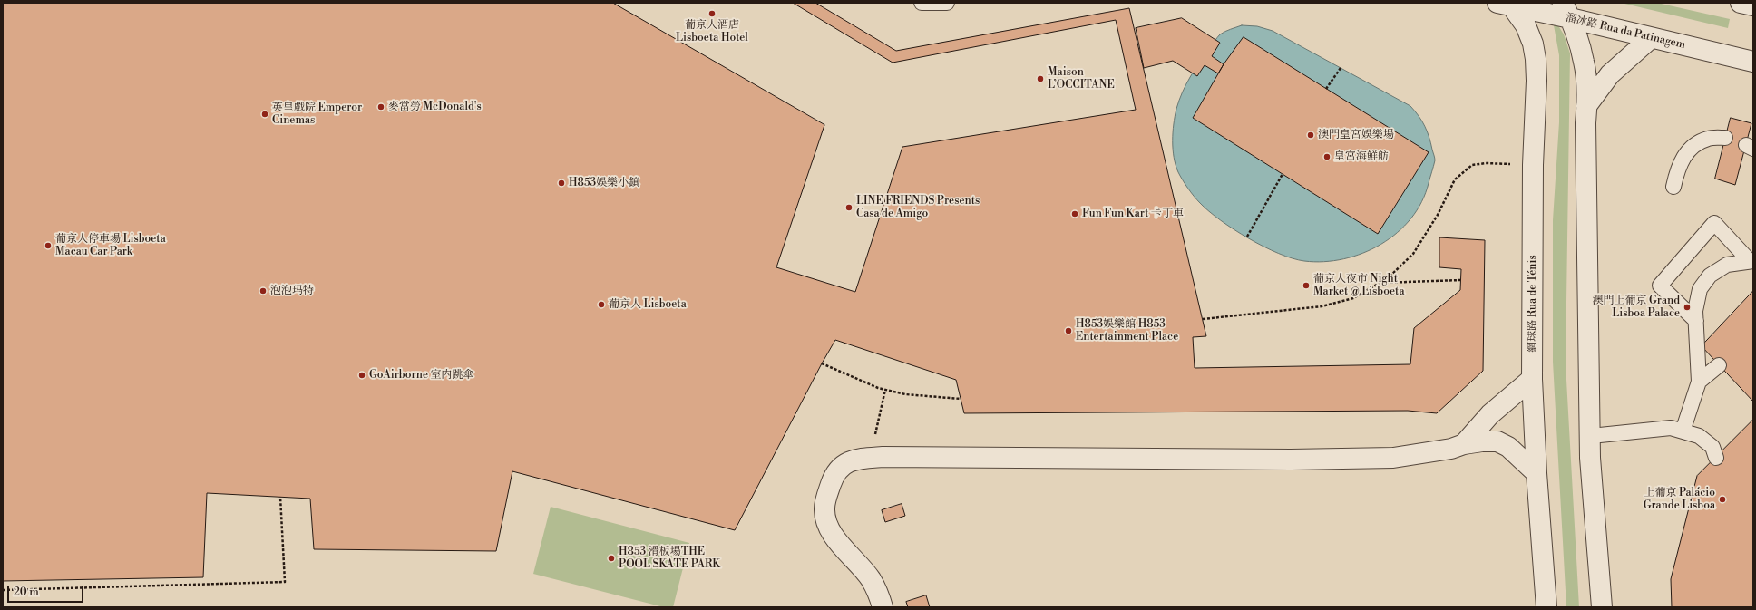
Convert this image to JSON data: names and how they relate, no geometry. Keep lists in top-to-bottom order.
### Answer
{
  "streets": {
    "street": ["溜冰路 Rua da Patinagem", "網球路 Rua de Ténis"]
  },
  "crossings": [
    ["溜冰路 Rua da Patinagem", "網球路 Rua de Ténis"]
  ],
  "places": [
    "葡京人酒店 Lisboeta Hotel",
    "Maison L’OCCITANE",
    "麥當勞 McDonald's",
    "英皇戲院 Emperor Cinemas",
    "澳門皇宮娛樂場",
    "皇宮海鮮舫",
    "H853娛樂小鎮",
    "LINE FRIENDS Presents Casa de Amigo",
    "Fun Fun Kart 卡丁車",
    "葡京人停車場 Lisboeta Macau Car Park",
    "葡京人夜市 Night Market @ Lisboeta",
    "泡泡玛特",
    "葡京人 Lisboeta",
    "澳門上葡京 Grand Lisboa Palace",
    "H853娛樂館 H853 Entertainment Place",
    "GoAirborne 室内跳傘",
    "上葡京 Palácio Grande Lisboa",
    "H853 滑板場THE POOL SKATE PARK"
  ],
  "scale_bar": "20 m"
}
